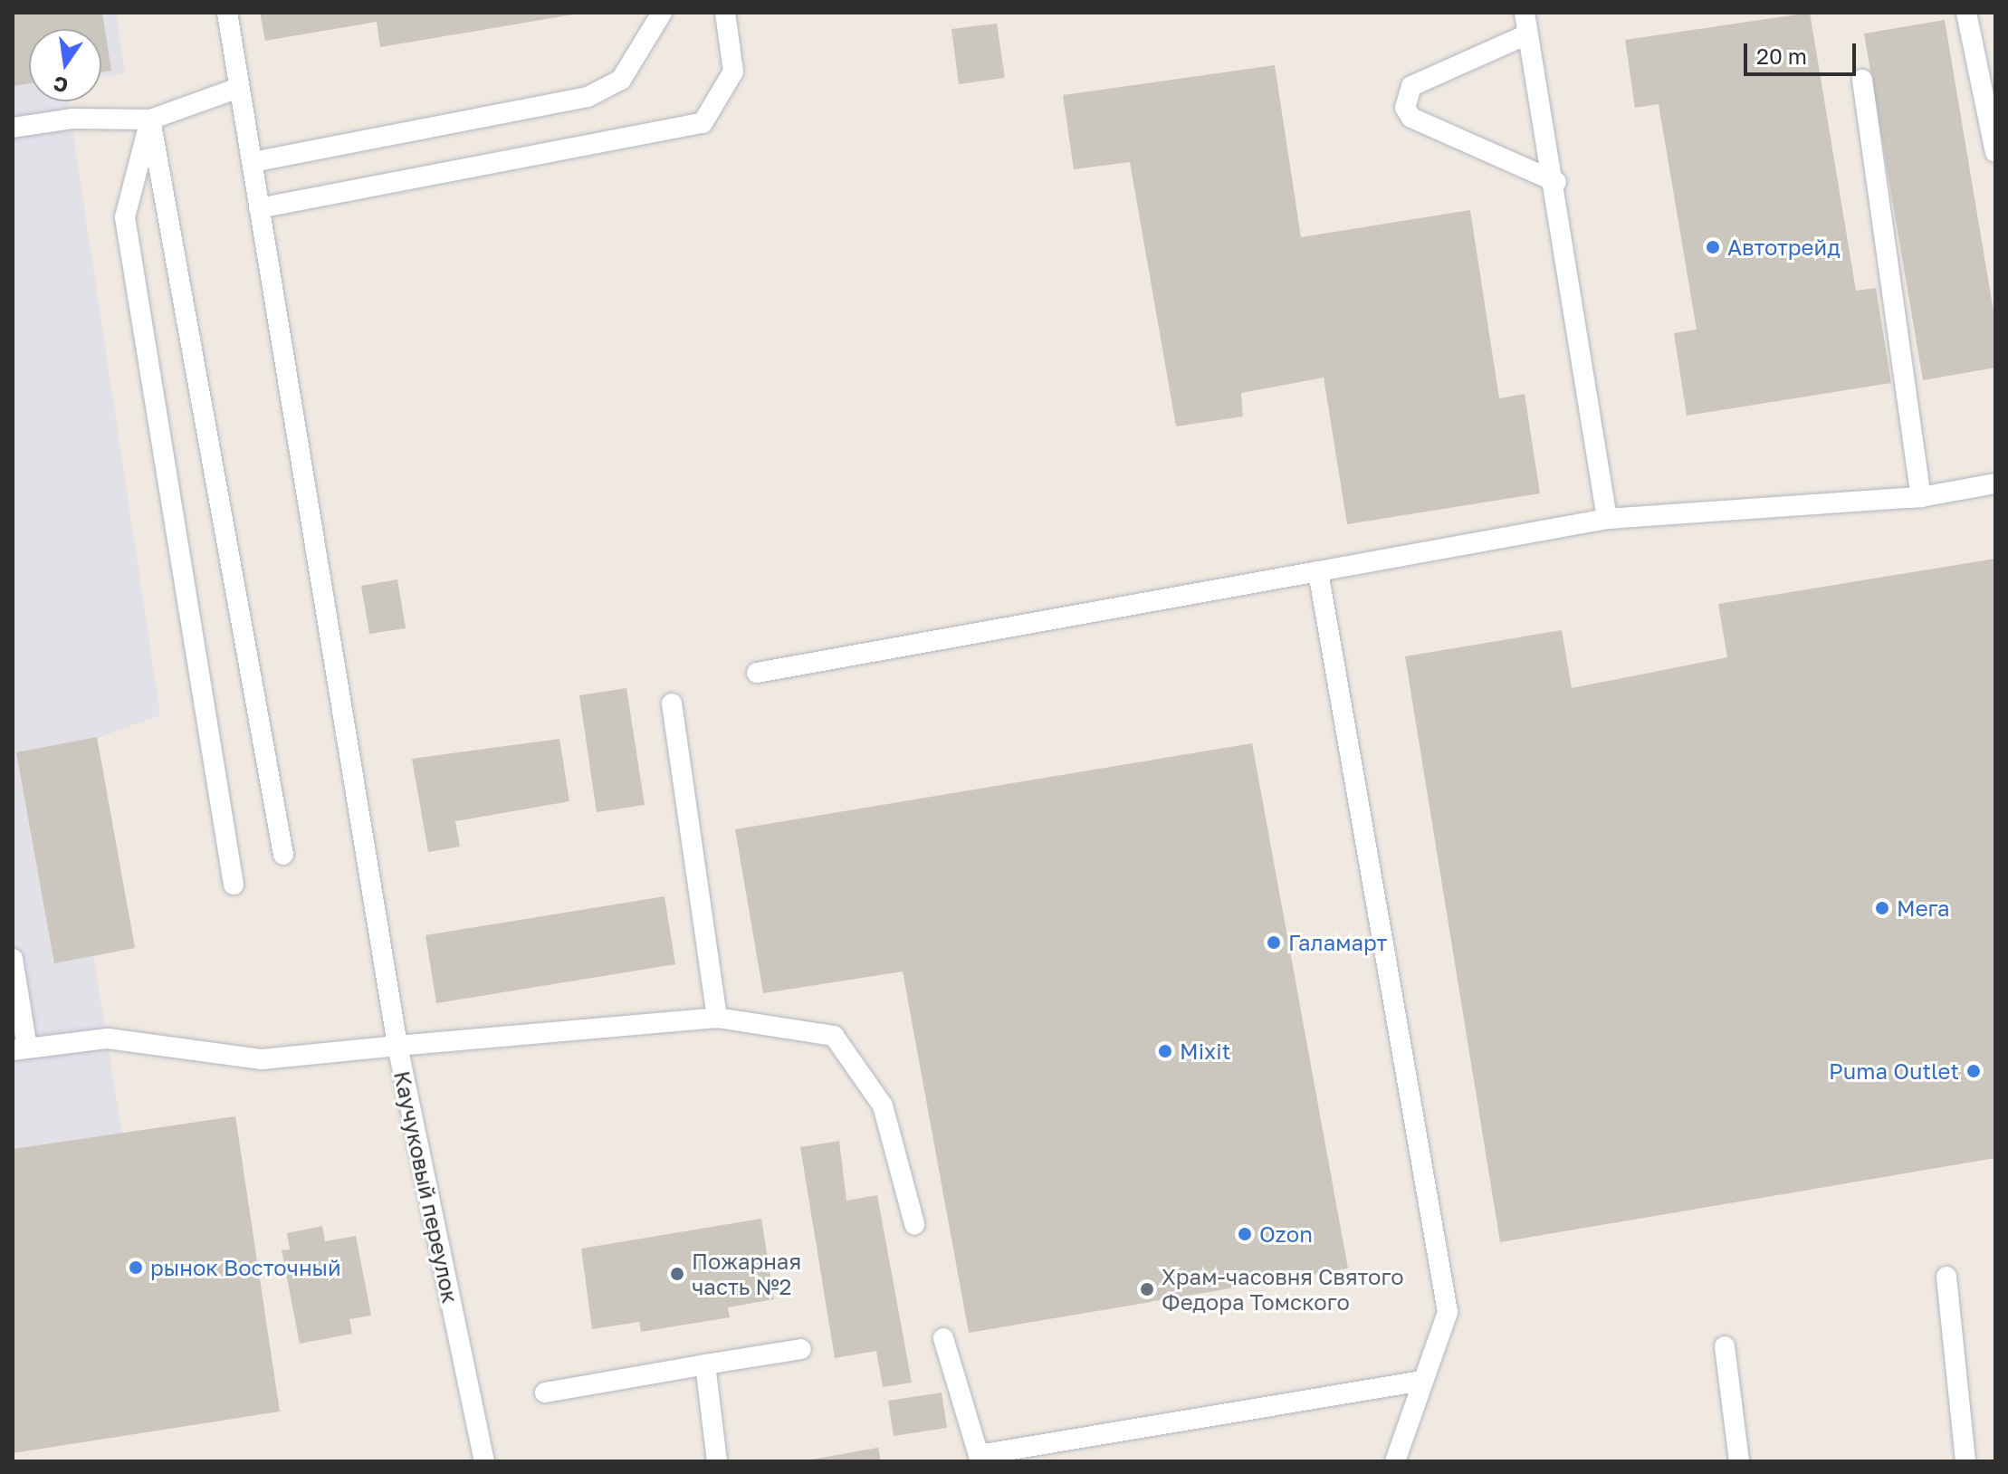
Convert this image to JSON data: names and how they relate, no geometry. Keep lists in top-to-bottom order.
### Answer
{
  "streets": {
    "lane": ["Каучуковый переулок"]
  },
  "places": [
    "Автотрейд",
    "Мега",
    "Галамарт",
    "Mixit",
    "Puma Outlet",
    "Ozon",
    "рынок Восточный",
    "Пожарная часть №2",
    "Храм-часовня Святого Федора Томского"
  ],
  "scale_bar": "20 m",
  "north": "bottom"
}
